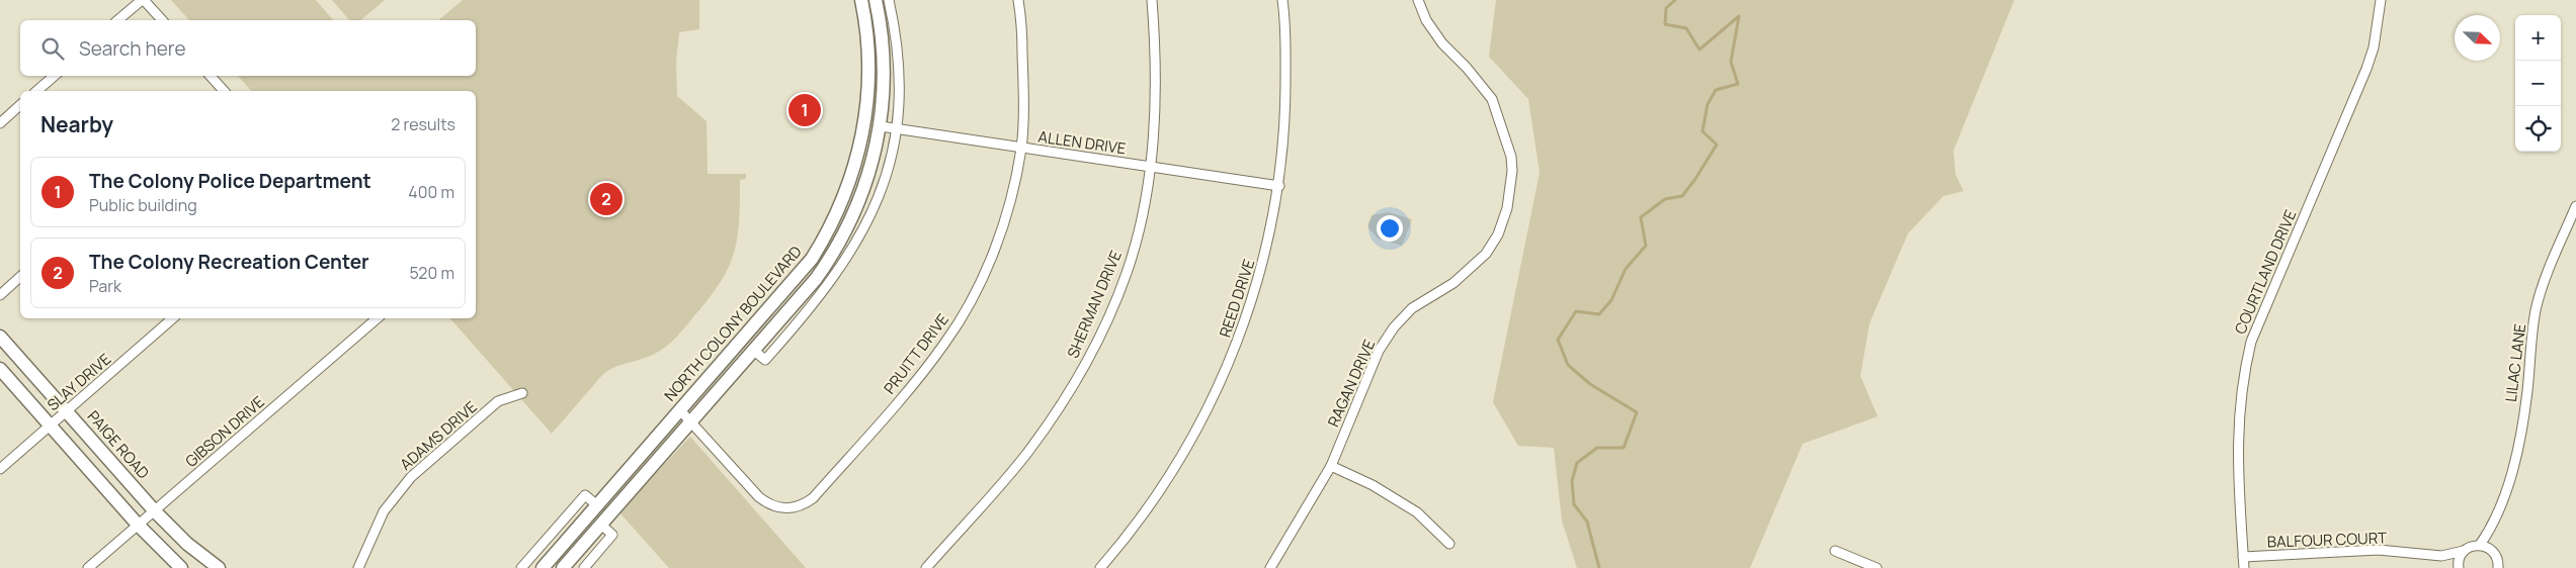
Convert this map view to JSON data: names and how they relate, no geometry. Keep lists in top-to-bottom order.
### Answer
{
  "streets": {
    "main road": ["NORTH COLONY BOULEVARD", "PAIGE ROAD"],
    "street": [
      "ALLEN DRIVE",
      "COURTLAND DRIVE",
      "REED DRIVE",
      "SHERMAN DRIVE",
      "PRUITT DRIVE",
      "LILAC LANE",
      "SLAY DRIVE",
      "RAGAN DRIVE",
      "GIBSON DRIVE",
      "ADAMS DRIVE",
      "BALFOUR COURT"
    ]
  },
  "crossings": [
    ["ALLEN DRIVE", "REED DRIVE"],
    ["ALLEN DRIVE", "SHERMAN DRIVE"],
    ["ALLEN DRIVE", "PRUITT DRIVE"],
    ["COURTLAND DRIVE", "BALFOUR COURT"],
    ["NORTH COLONY BOULEVARD", "PRUITT DRIVE"],
    ["LILAC LANE", "BALFOUR COURT"],
    ["SLAY DRIVE", "PAIGE ROAD"],
    ["GIBSON DRIVE", "PAIGE ROAD"]
  ],
  "north": "bottom right",
  "page": {
    "map_buttons": ["+", "−"],
    "search": "Search here",
    "heading": ["Nearby", "2 results"],
    "pins": ["1", "2"],
    "list": [
      {
        "mark": "1",
        "name": "The Colony Police Department",
        "note": "Public building",
        "value": "400 m"
      },
      {
        "mark": "2",
        "name": "The Colony Recreation Center",
        "note": "Park",
        "value": "520 m"
      }
    ]
  }
}
